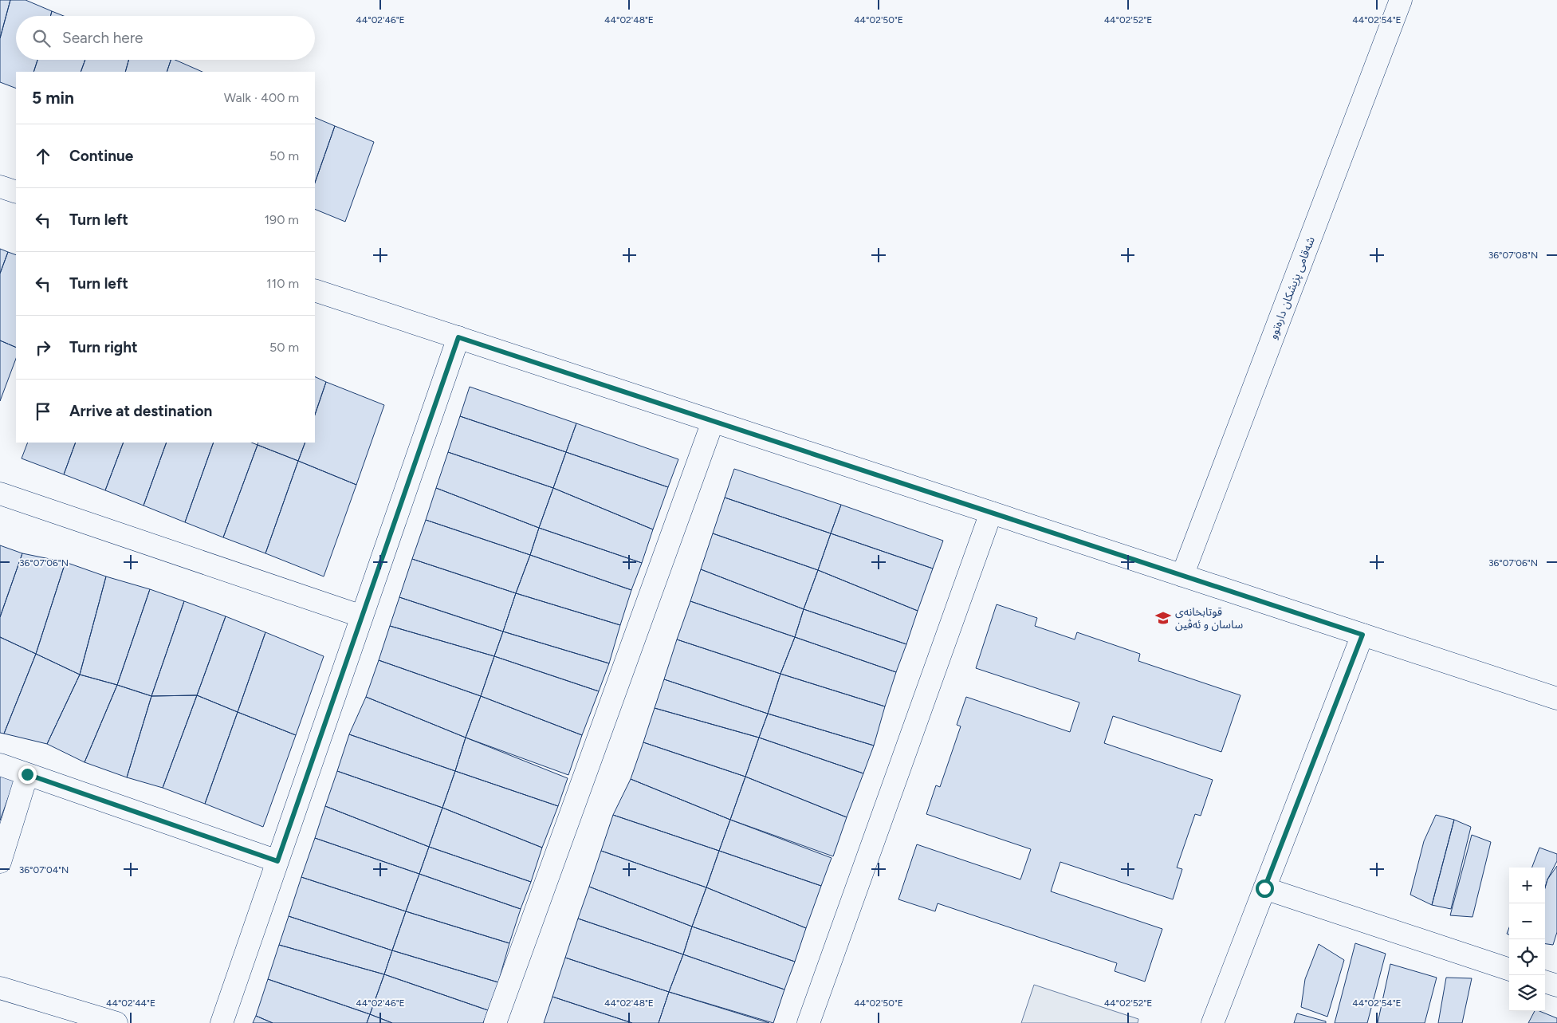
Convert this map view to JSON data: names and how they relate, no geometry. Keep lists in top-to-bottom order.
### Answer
{
  "streets": {
    "street": ["شەقامی پزیشکان دارەتوو"]
  },
  "places": {
    "school or university": ["قوتابخانەی ساسان و ئەڤین"]
  },
  "page": {
    "search": "Search here",
    "heading": ["5 min", "Walk · 400 m"],
    "list": [
      ["Continue", "50 m"],
      ["Turn left", "190 m"],
      ["Turn left", "110 m"],
      ["Turn right", "50 m"],
      "Arrive at destination"
    ],
    "map_buttons": ["+", "−"]
  },
  "coordinates": [
    "44°02'46\"E",
    "44°02'48\"E",
    "44°02'50\"E",
    "44°02'52\"E",
    "44°02'54\"E",
    "36°07'08\"N",
    "36°07'06\"N",
    "36°07'04\"N",
    "44°02'44\"E"
  ]
}
